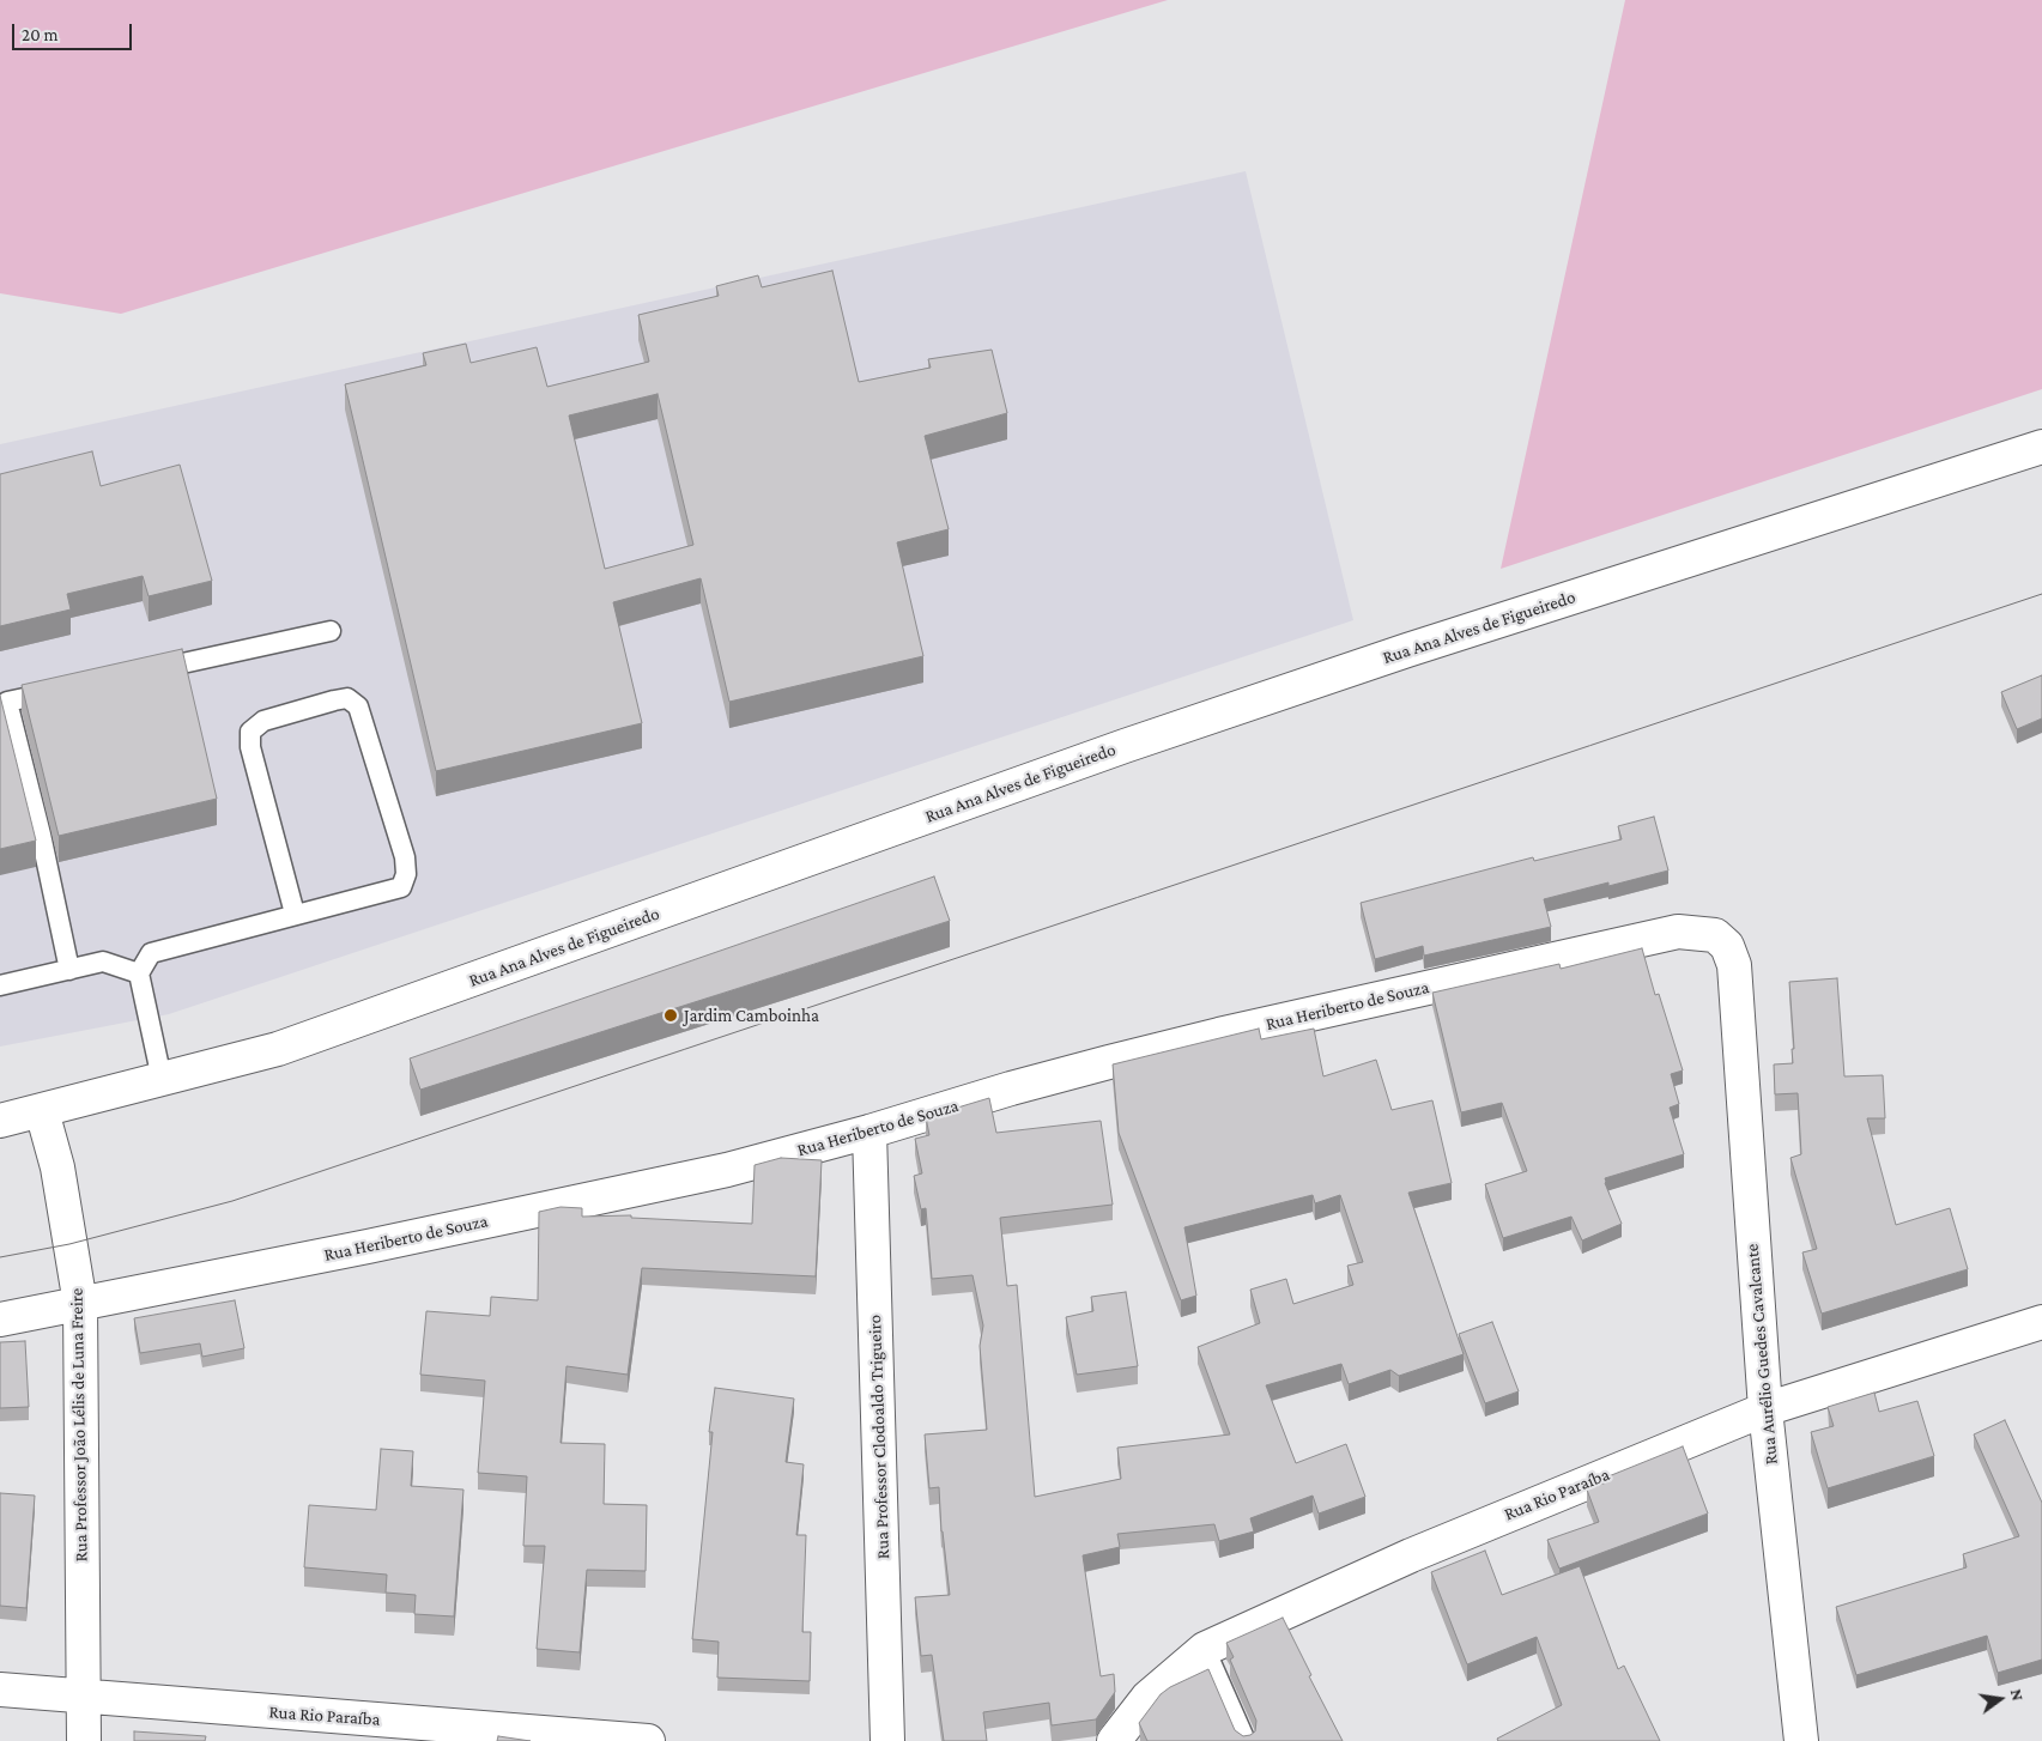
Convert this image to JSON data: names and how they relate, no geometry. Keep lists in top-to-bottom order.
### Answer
{
  "streets": {
    "street": [
      "Rua Ana Alves de Figueiredo",
      "Rua Heriberto de Souza",
      "Rua Aurélio Guedes Cavalcante",
      "Rua Professor João Lélis de Luna Freire",
      "Rua Professor Clodoaldo Trigueiro",
      "Rua Rio Paraíba"
    ]
  },
  "crossings": [
    ["Rua Ana Alves de Figueiredo", "Rua Professor João Lélis de Luna Freire"],
    ["Rua Heriberto de Souza", "Rua Aurélio Guedes Cavalcante"],
    ["Rua Heriberto de Souza", "Rua Professor João Lélis de Luna Freire"],
    ["Rua Heriberto de Souza", "Rua Professor Clodoaldo Trigueiro"],
    ["Rua Aurélio Guedes Cavalcante", "Rua Rio Paraíba"],
    ["Rua Professor João Lélis de Luna Freire", "Rua Rio Paraíba"]
  ],
  "places": ["Jardim Camboinha"],
  "scale_bar": "20 m",
  "north": "right"
}
